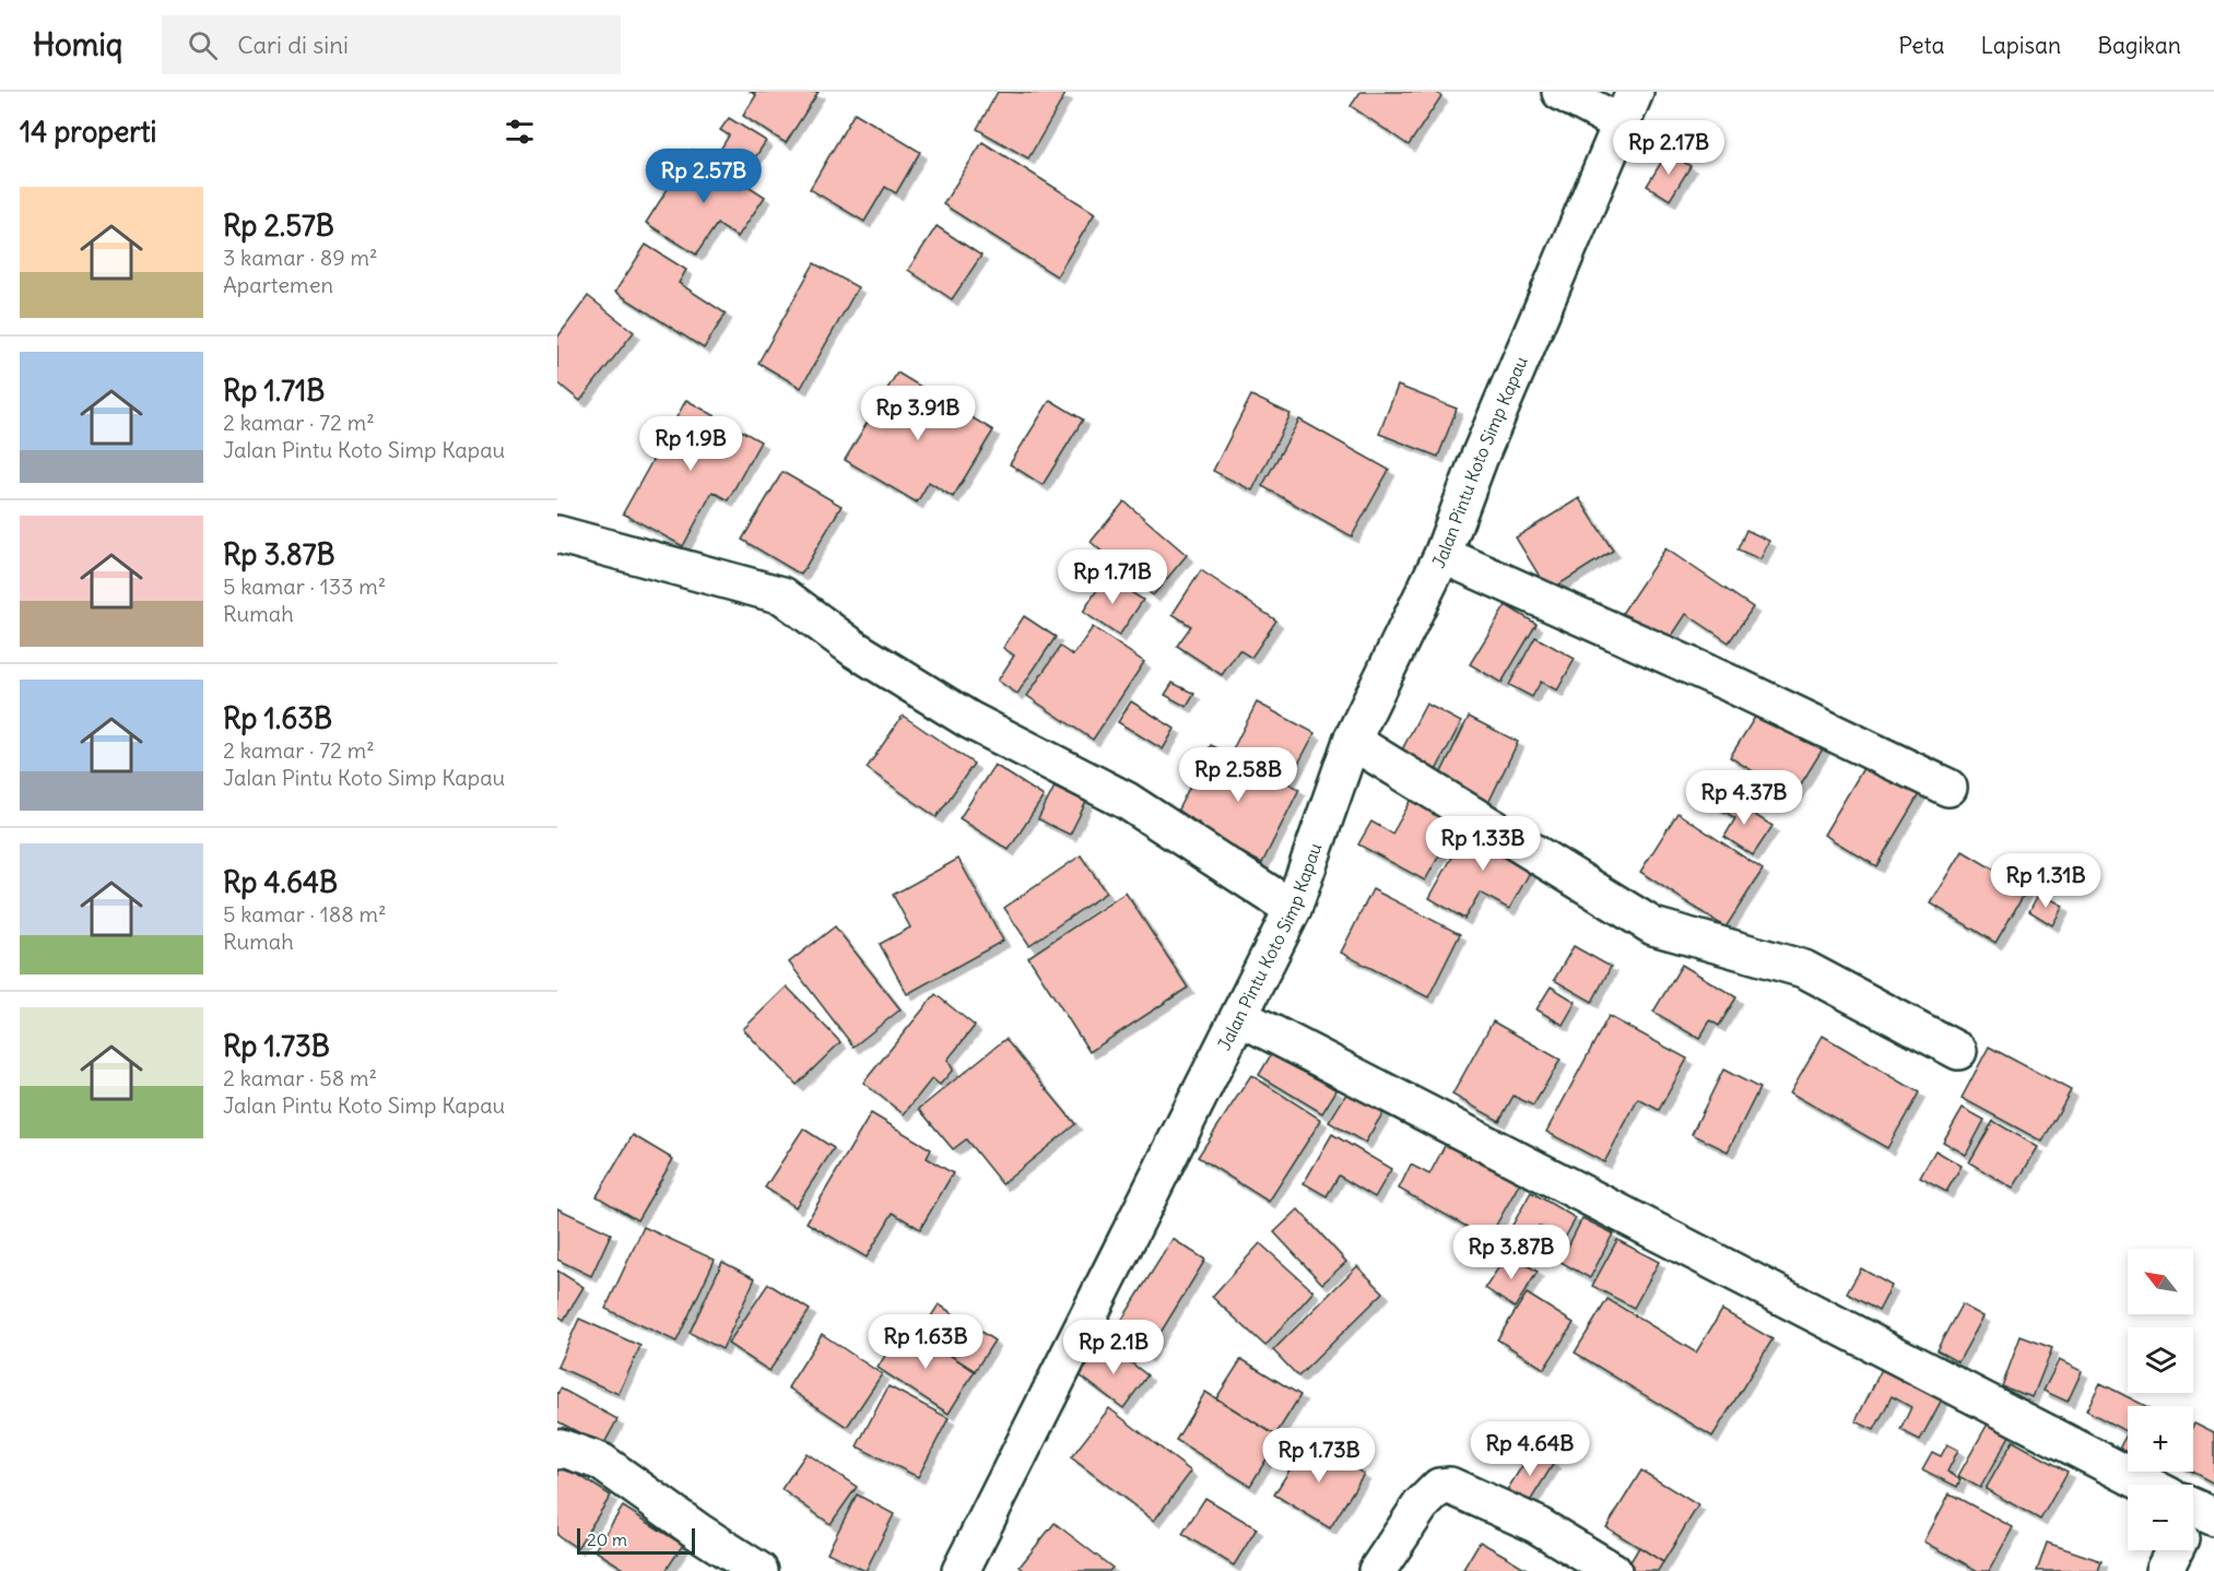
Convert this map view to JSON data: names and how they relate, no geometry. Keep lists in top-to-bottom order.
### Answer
{
  "streets": {
    "street": ["Jalan Pintu Koto Simp Kapau"]
  },
  "scale_bar": "20 m",
  "north": "top left",
  "page": {
    "header": "Homiq",
    "search": "Cari di sini",
    "nav": ["Peta", "Lapisan", "Bagikan"],
    "heading": "14 properti",
    "price": [
      "Rp 2.17B",
      "Rp 2.57B",
      "Rp 3.91B",
      "Rp 1.9B",
      "Rp 1.71B",
      "Rp 2.58B",
      "Rp 4.37B",
      "Rp 1.33B",
      "Rp 1.31B",
      "Rp 3.87B",
      "Rp 1.63B",
      "Rp 2.1B",
      "Rp 4.64B",
      "Rp 1.73B"
    ],
    "list": [
      {
        "name": "Rp 2.57B",
        "note": "3 kamar · 89 m² · Apartemen"
      },
      {
        "name": "Rp 1.71B",
        "note": "2 kamar · 72 m² · Jalan Pintu Koto Simp Kapau"
      },
      {
        "name": "Rp 3.87B",
        "note": "5 kamar · 133 m² · Rumah"
      },
      {
        "name": "Rp 1.63B",
        "note": "2 kamar · 72 m² · Jalan Pintu Koto Simp Kapau"
      },
      {
        "name": "Rp 4.64B",
        "note": "5 kamar · 188 m² · Rumah"
      },
      {
        "name": "Rp 1.73B",
        "note": "2 kamar · 58 m² · Jalan Pintu Koto Simp Kapau"
      }
    ],
    "map_buttons": ["+", "−"],
    "scale": "20 m"
  }
}
